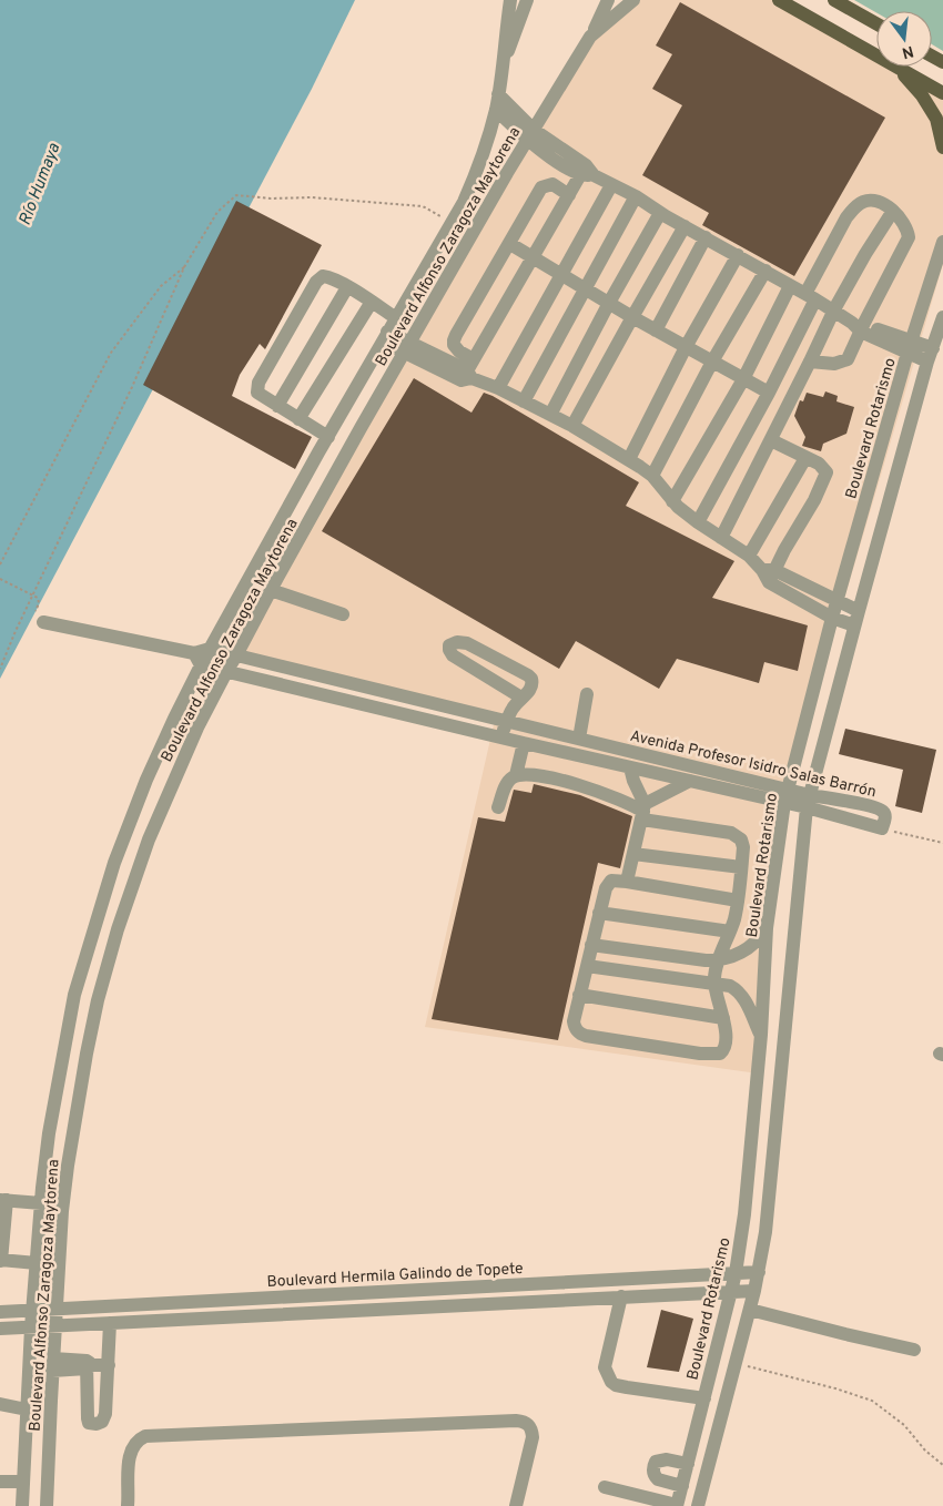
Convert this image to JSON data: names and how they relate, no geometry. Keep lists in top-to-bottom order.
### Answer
{
  "streets": {
    "street": [
      "Boulevard Alfonso Zaragoza Maytorena",
      "Boulevard Rotarismo",
      "Avenida Profesor Isidro Salas Barrón",
      "Boulevard Hermila Galindo de Topete"
    ]
  },
  "crossings": [
    ["Boulevard Alfonso Zaragoza Maytorena", "Avenida Profesor Isidro Salas Barrón"],
    ["Boulevard Alfonso Zaragoza Maytorena", "Boulevard Hermila Galindo de Topete"],
    ["Boulevard Rotarismo", "Avenida Profesor Isidro Salas Barrón"],
    ["Boulevard Rotarismo", "Boulevard Hermila Galindo de Topete"]
  ],
  "water": ["Río Humaya"],
  "north": "bottom"
}
